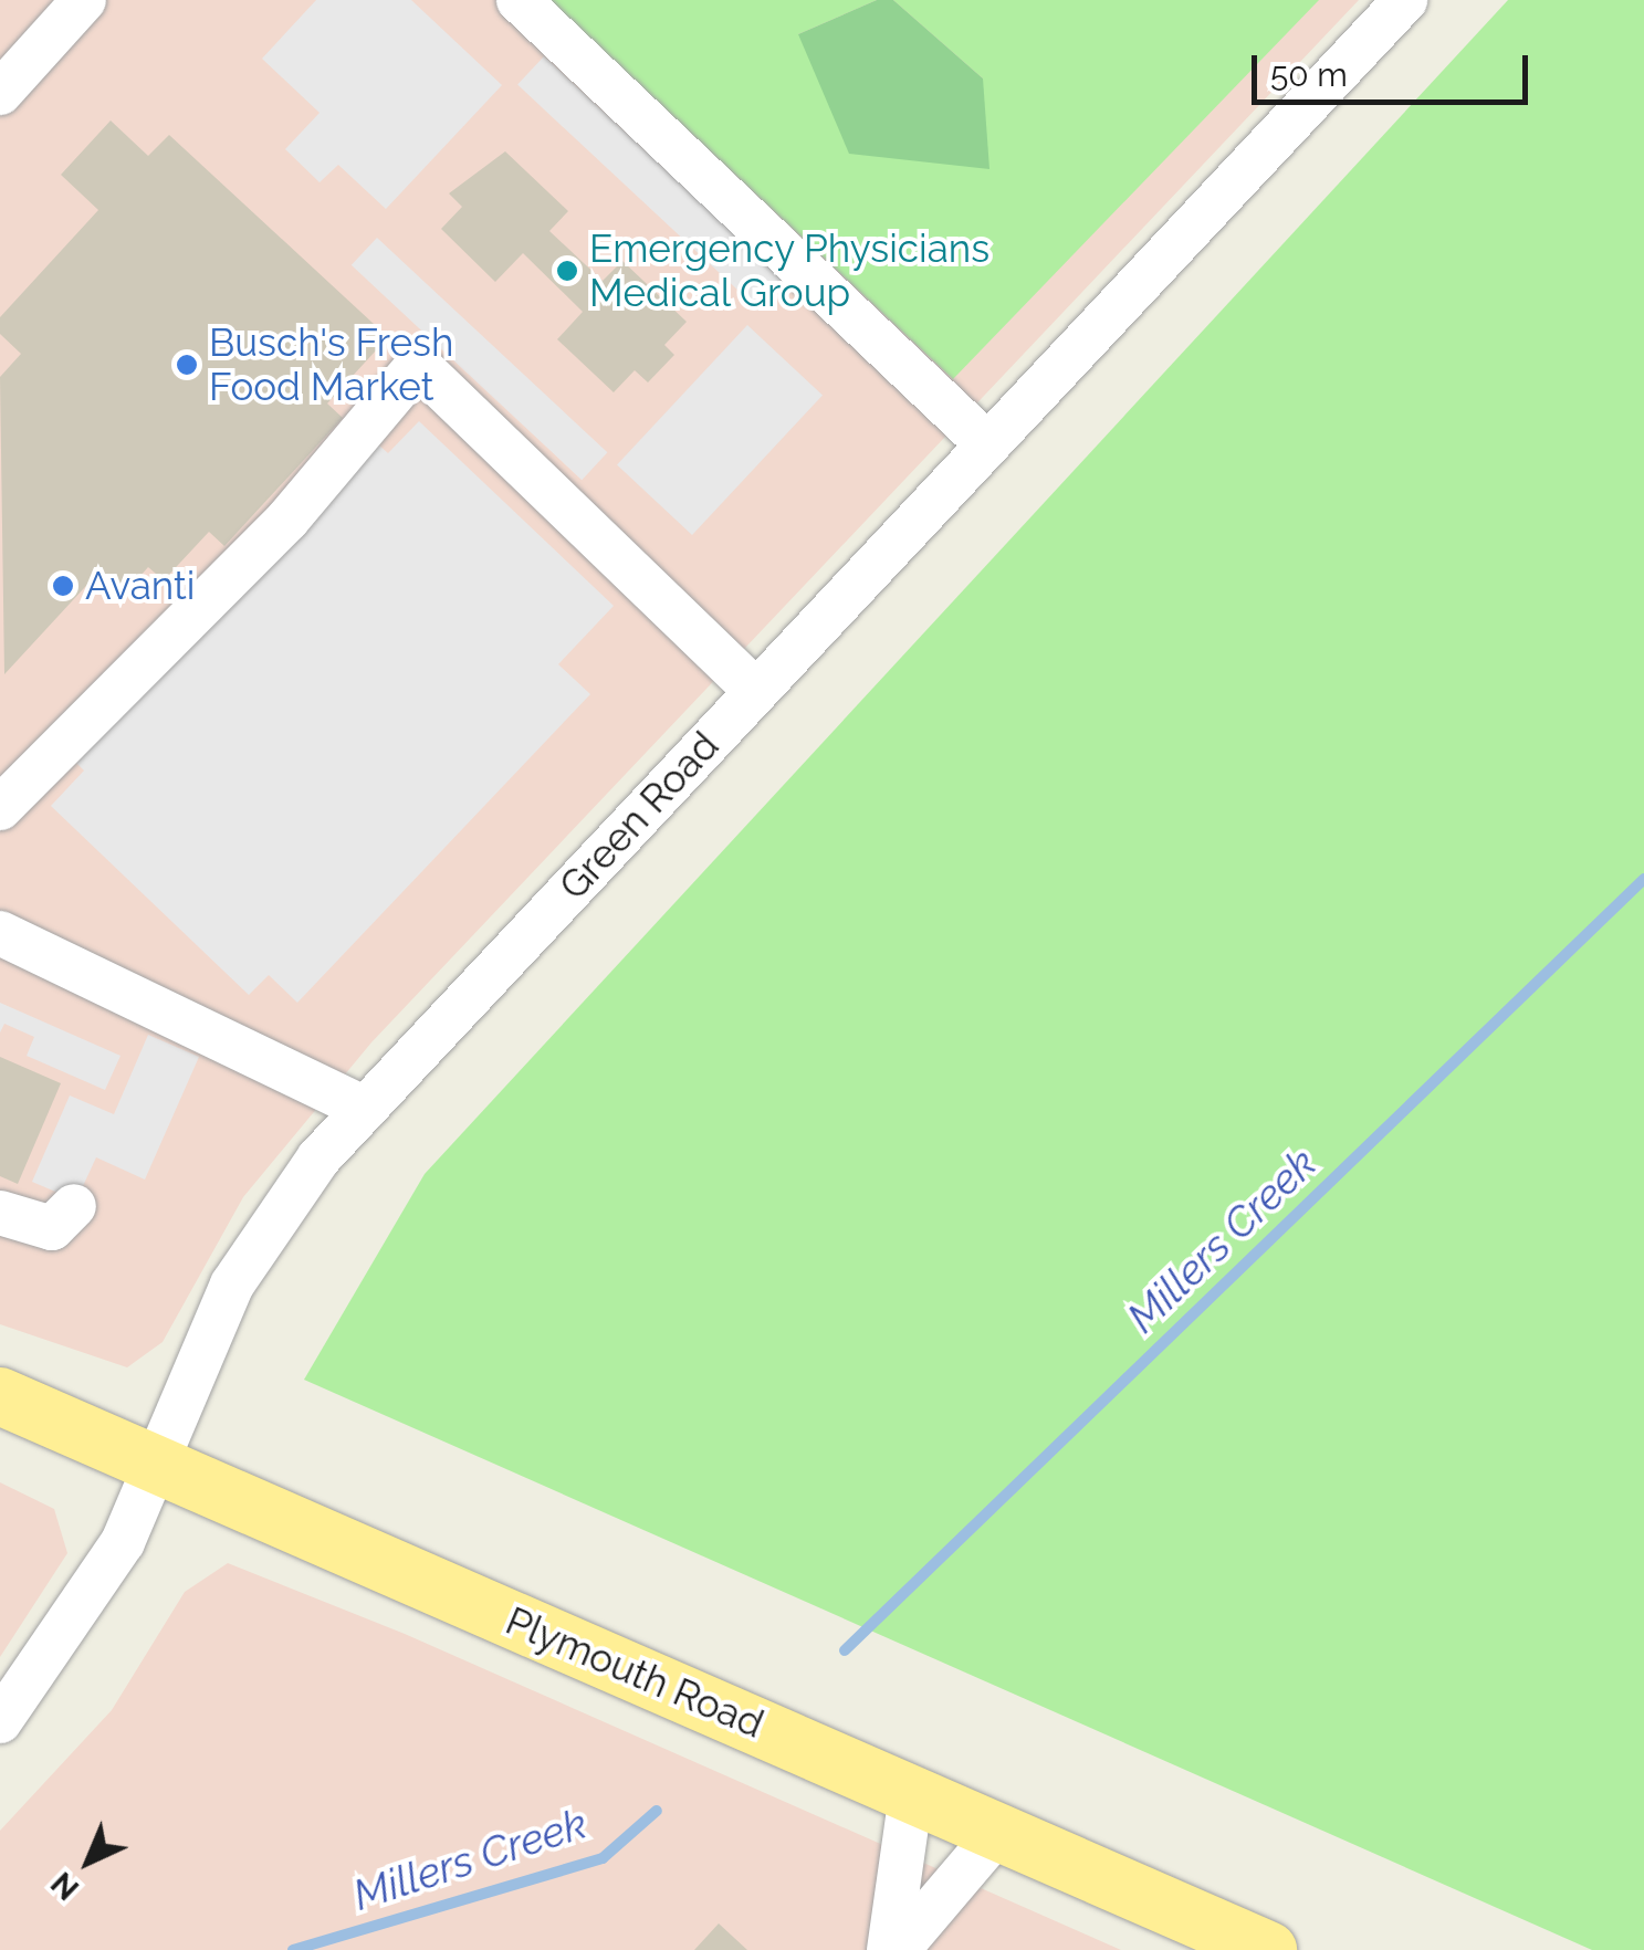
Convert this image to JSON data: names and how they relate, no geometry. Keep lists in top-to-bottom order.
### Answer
{
  "streets": {
    "main road": ["Plymouth Road"],
    "street": ["Green Road"]
  },
  "crossings": [
    ["Green Road", "Plymouth Road"]
  ],
  "water": ["Millers Creek"],
  "places": ["Emergency Physicians Medical Group", "Busch's Fresh Food Market", "Avanti"],
  "scale_bar": "50 m",
  "north": "bottom left"
}
